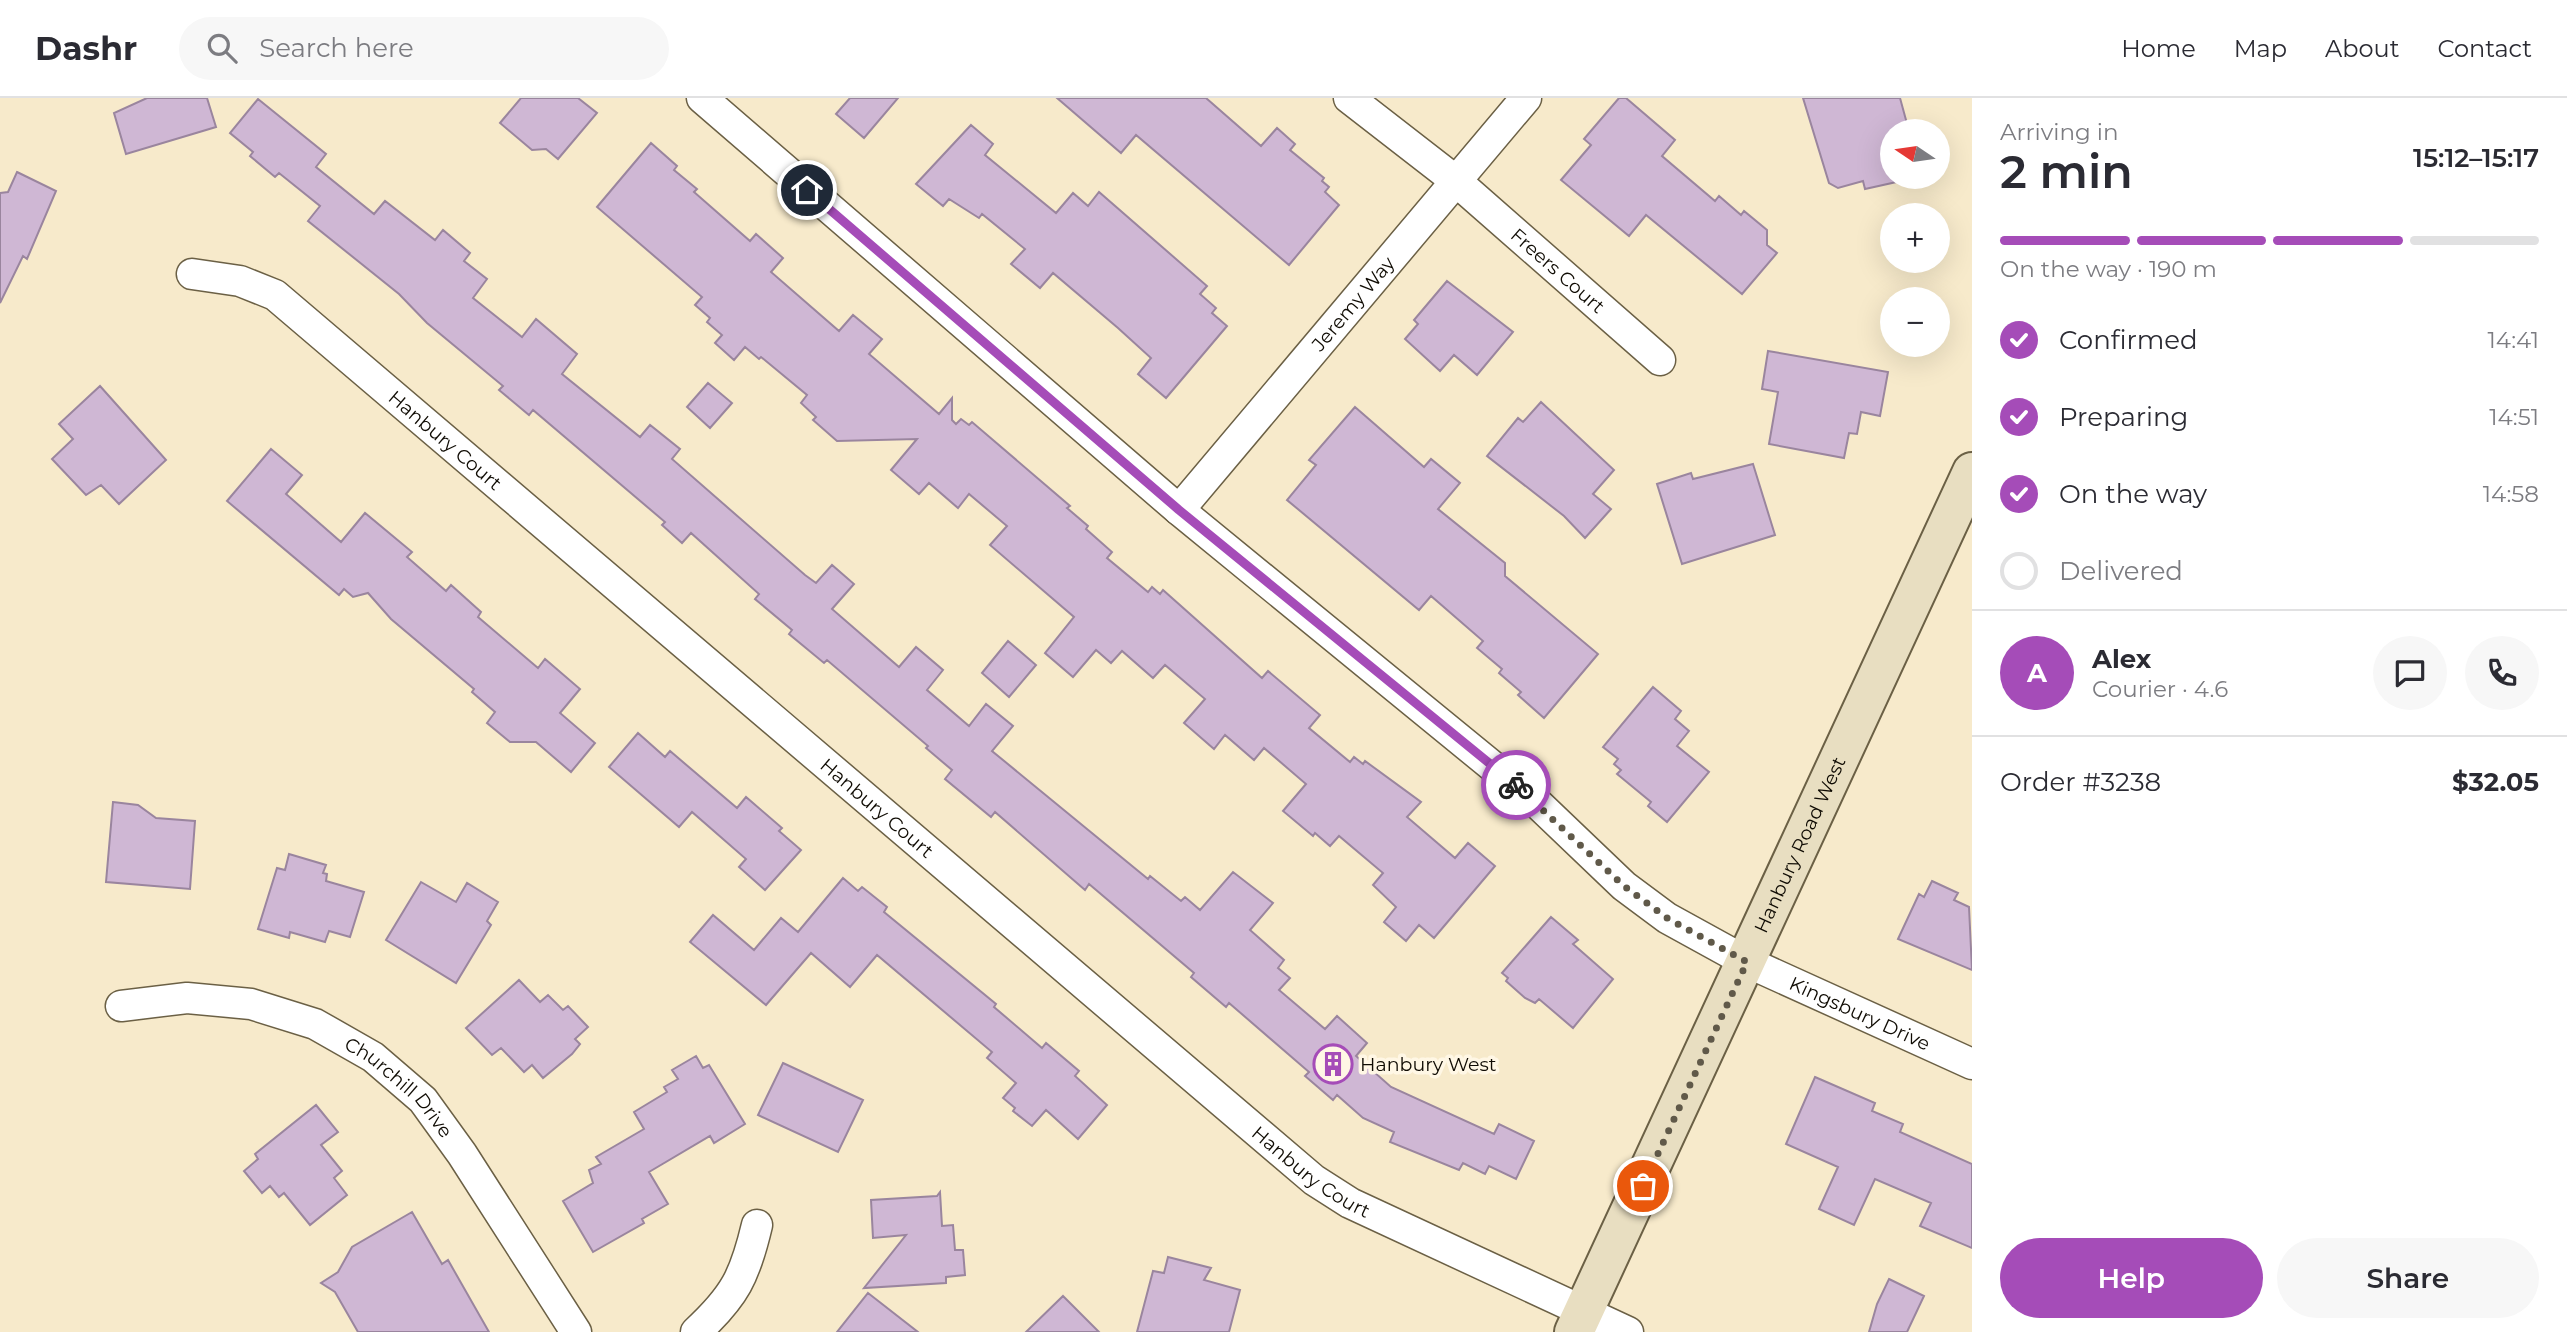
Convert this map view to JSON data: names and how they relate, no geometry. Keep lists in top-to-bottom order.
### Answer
{
  "streets": {
    "main road": ["Hanbury Road West"],
    "street": [
      "Freers Court",
      "Jeremy Way",
      "Hanbury Court",
      "Kingsbury Drive",
      "Churchill Drive"
    ]
  },
  "crossings": [
    ["Freers Court", "Jeremy Way"],
    ["Jeremy Way", "Kingsbury Drive"],
    ["Hanbury Court", "Hanbury Road West"],
    ["Hanbury Road West", "Kingsbury Drive"]
  ],
  "places": {
    "building": ["Hanbury West"]
  },
  "north": "left",
  "page": {
    "header": "Dashr",
    "search": "Search here",
    "nav": [
      "Home",
      "Map",
      "About",
      "Contact"
    ],
    "heading": ["2 min", "Arriving in", "15:12–15:17"],
    "panel": [
      "Alex",
      "Courier · 4.6",
      "Order #3238",
      "$32.05"
    ],
    "map_buttons": ["+", "−"],
    "bar": "On the way · 190 m",
    "list": [
      ["Confirmed", "14:41"],
      ["Preparing", "14:51"],
      ["On the way", "14:58"],
      "Delivered"
    ],
    "round": "A",
    "buttons": ["Help", "Share"]
  }
}
